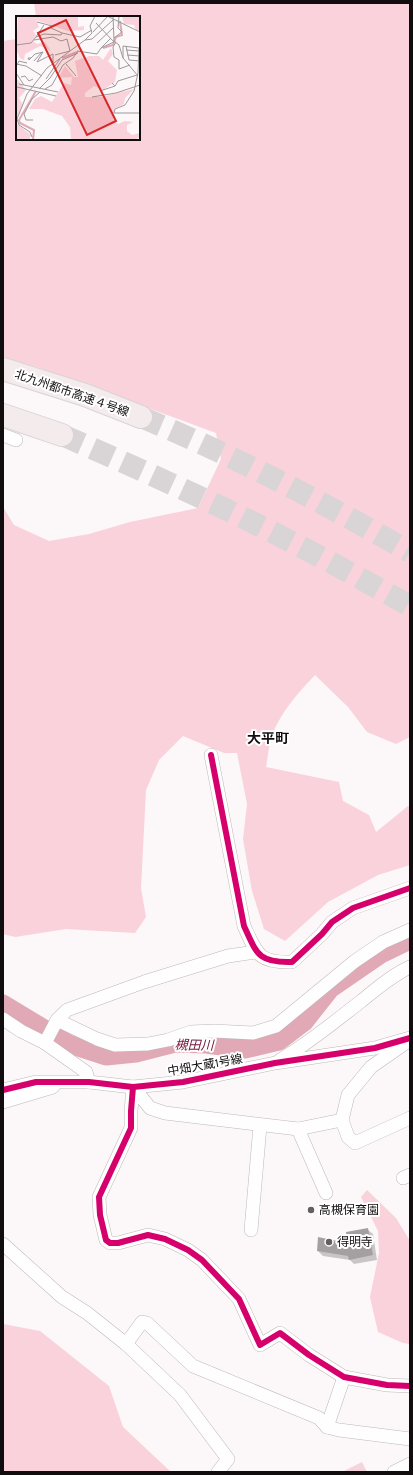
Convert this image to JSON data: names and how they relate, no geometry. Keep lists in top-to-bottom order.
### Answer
{
  "streets": {
    "highway": ["北九州都市高速４号線"],
    "street": ["中畑大蔵1号線"]
  },
  "districts": ["大平町"],
  "water": ["槻田川"],
  "places": ["高槻保育園", "得明寺"]
}
